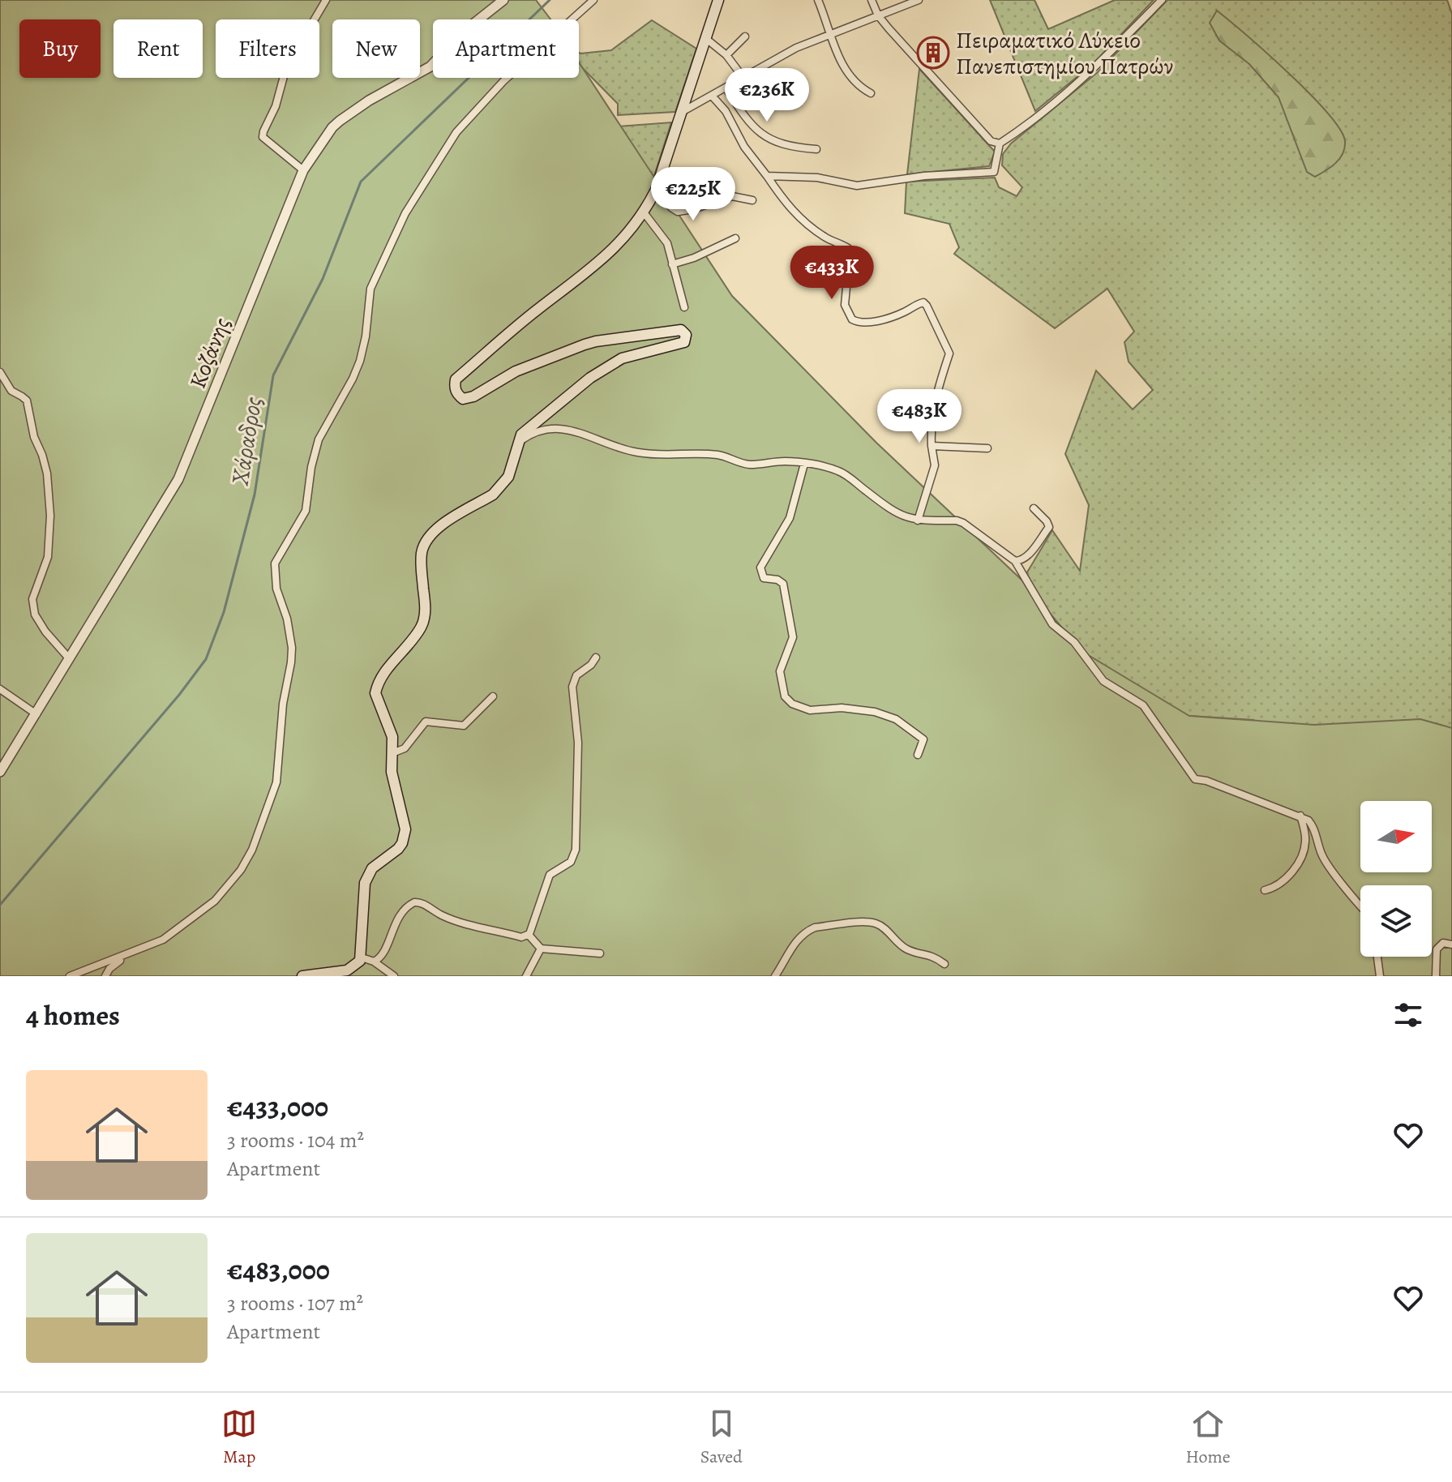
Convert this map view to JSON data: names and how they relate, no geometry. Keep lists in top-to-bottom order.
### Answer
{
  "streets": {
    "street": ["Κοζάνης"]
  },
  "water": ["Χάραδρος"],
  "places": {
    "building": ["Πειραματικό Λύκειο Πανεπιστημίου Πατρών"]
  },
  "north": "right",
  "page": {
    "chip": [
      "Buy",
      "Rent",
      "Filters",
      "New",
      "Apartment"
    ],
    "price": [
      "€236K",
      "€225K",
      "€433K",
      "€483K"
    ],
    "heading": "4 homes",
    "list": [
      {
        "name": "€433,000",
        "note": "3 rooms · 104 m² · Apartment"
      },
      {
        "name": "€483,000",
        "note": "3 rooms · 107 m² · Apartment"
      }
    ],
    "tabs": ["Map", "Saved", "Home"]
  }
}
